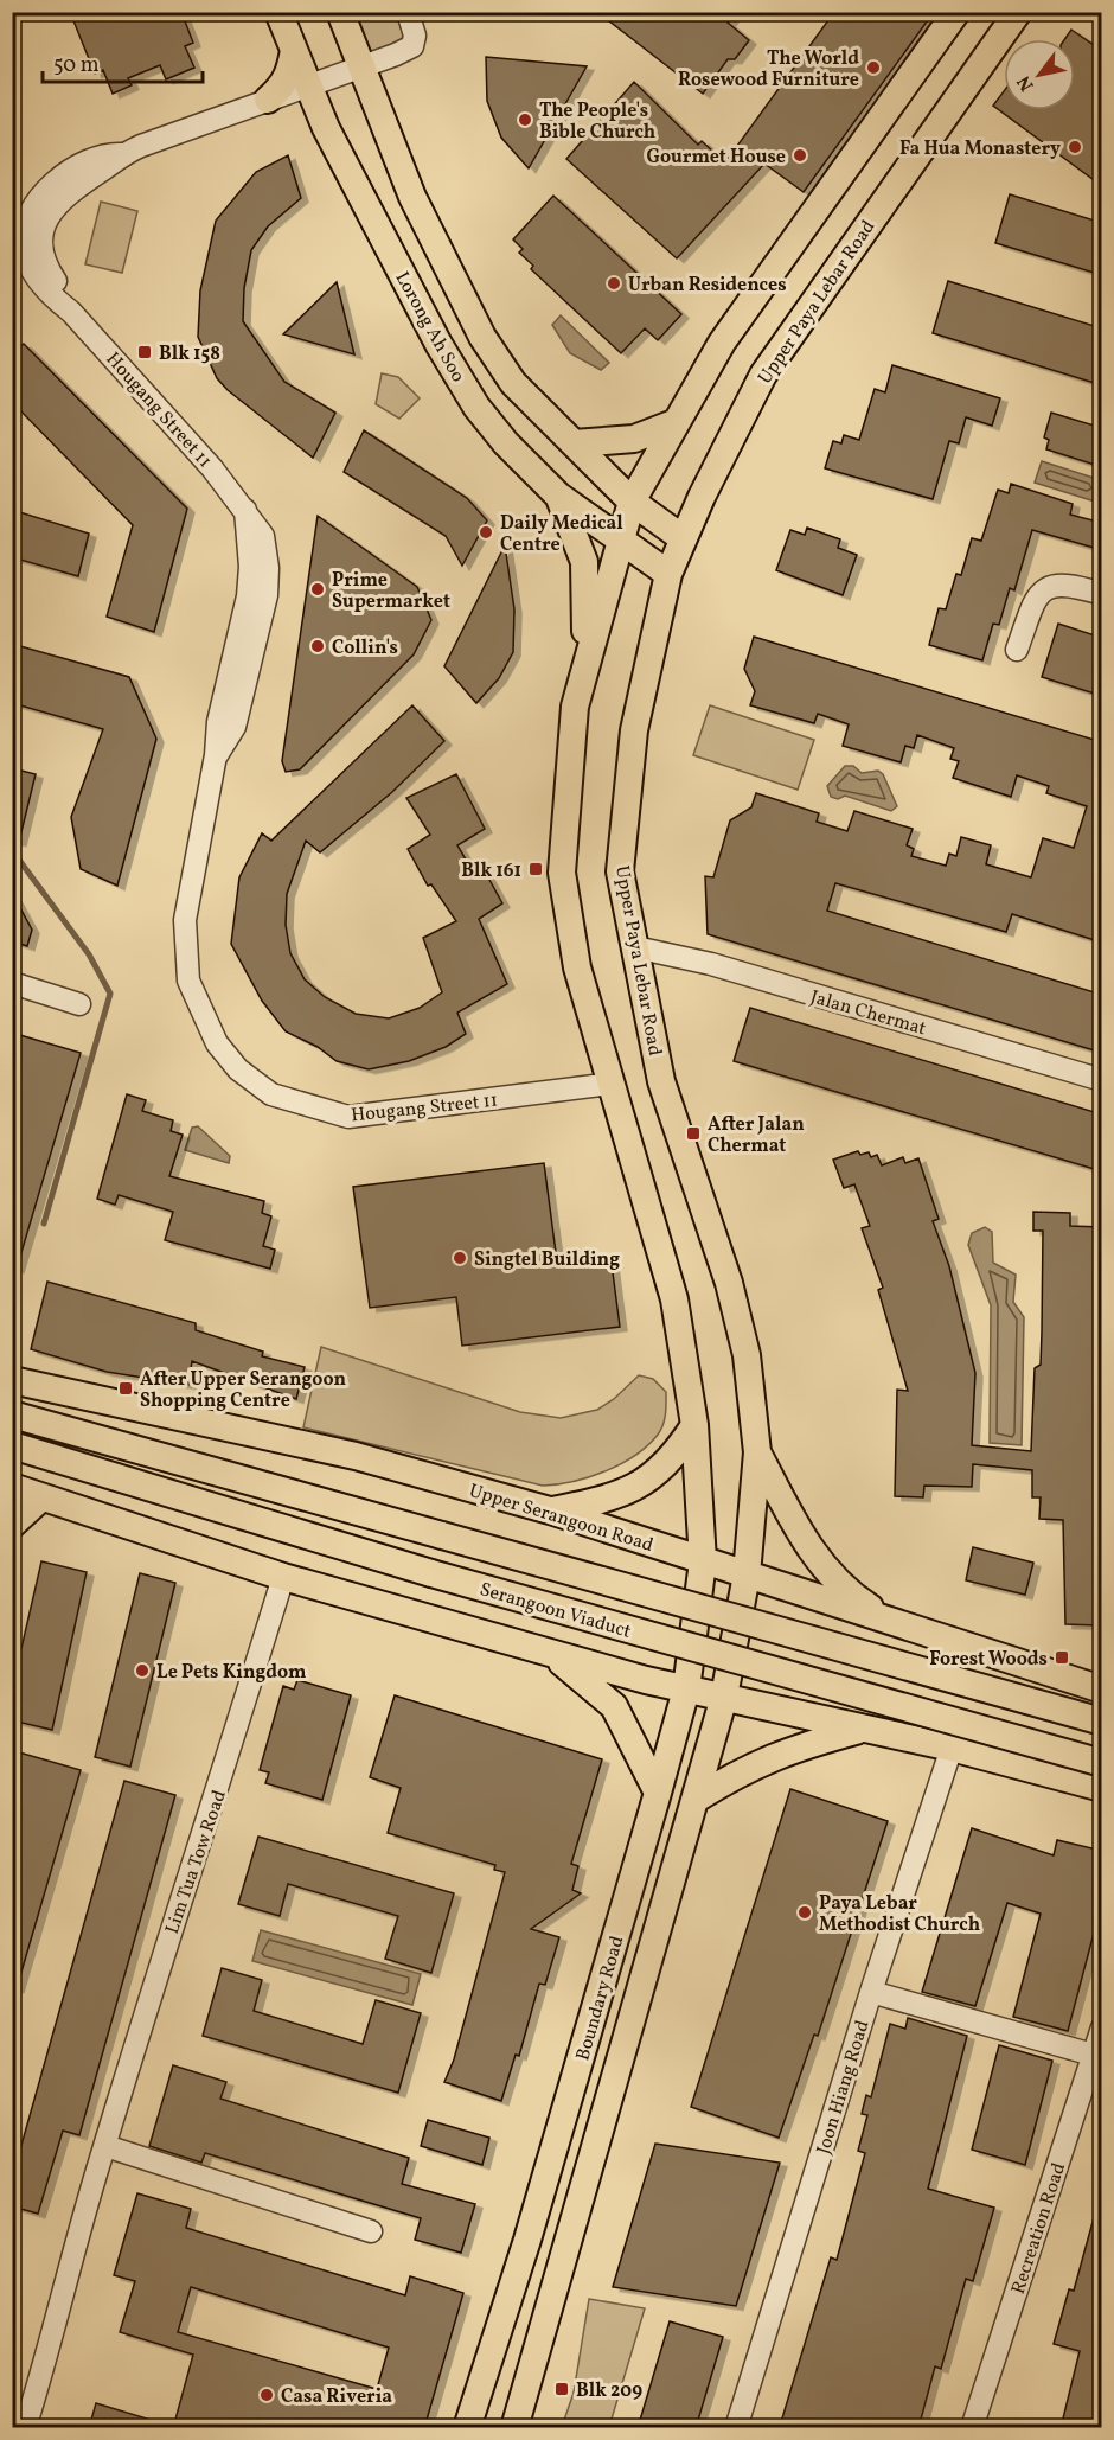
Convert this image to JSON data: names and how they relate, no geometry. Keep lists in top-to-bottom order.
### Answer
{
  "streets": {
    "main road": [
      "Upper Paya Lebar Road",
      "Lorong Ah Soo",
      "Upper Serangoon Road",
      "Serangoon Viaduct",
      "Boundary Road"
    ],
    "street": [
      "Hougang Street 11",
      "Jalan Chermat",
      "Lim Tua Tow Road",
      "Joon Hiang Road",
      "Recreation Road"
    ]
  },
  "crossings": [
    ["Upper Paya Lebar Road", "Lorong Ah Soo"],
    ["Upper Paya Lebar Road", "Jalan Chermat"],
    ["Upper Paya Lebar Road", "Upper Serangoon Road"],
    ["Upper Paya Lebar Road", "Boundary Road"],
    ["Lorong Ah Soo", "Hougang Street 11"],
    ["Upper Serangoon Road", "Boundary Road"]
  ],
  "places": {
    "other": [
      "The World Rosewood Furniture",
      "The People's Bible Church",
      "Fa Hua Monastery",
      "Gourmet House",
      "Urban Residences",
      "Daily Medical Centre",
      "Prime Supermarket",
      "Collin's",
      "Singtel Building",
      "Le Pets Kingdom",
      "Paya Lebar Methodist Church",
      "Casa Riveria"
    ],
    "transit": [
      "Blk 158",
      "Blk 161",
      "After Jalan Chermat",
      "After Upper Serangoon Shopping Centre",
      "Forest Woods",
      "Blk 209"
    ]
  },
  "scale_bar": "50 m",
  "north": "bottom left"
}
